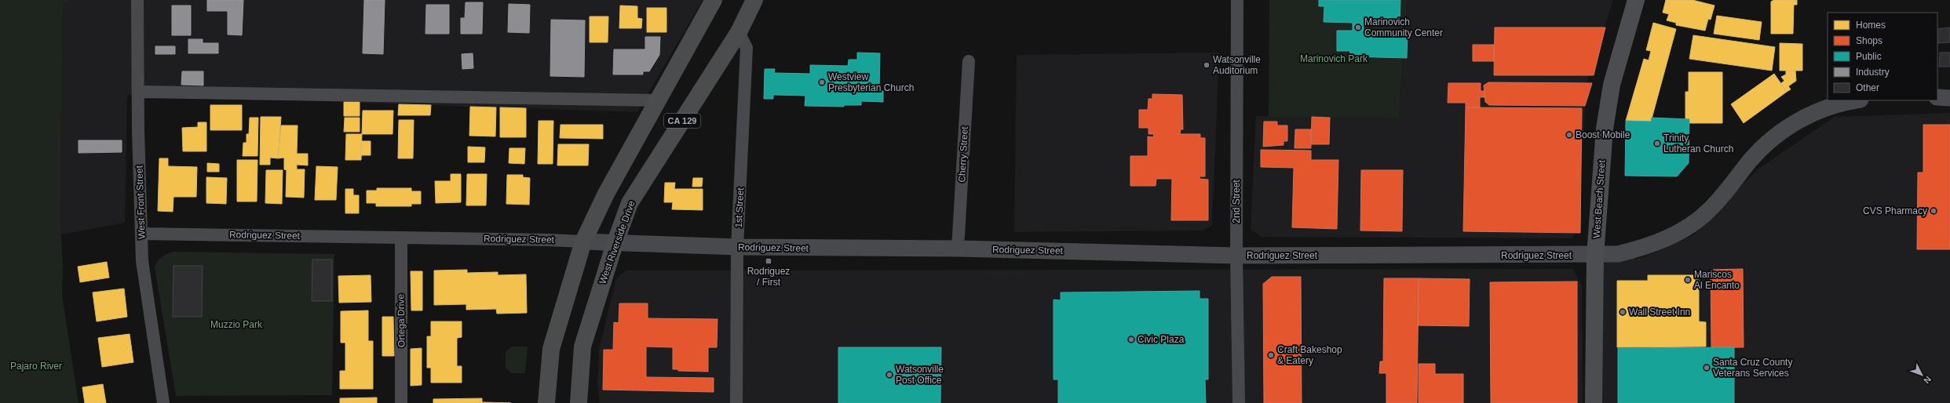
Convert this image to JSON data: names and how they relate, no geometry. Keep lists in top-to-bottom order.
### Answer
{
  "streets": {
    "highway": ["CA 129", "West Riverside Drive"],
    "main road": ["West Beach Street"],
    "street": [
      "Cherry Street",
      "2nd Street",
      "West Front Street",
      "1st Street",
      "Rodriguez Street",
      "Ortega Drive"
    ]
  },
  "crossings": [
    ["CA 129", "Rodriguez Street"],
    ["Cherry Street", "Rodriguez Street"],
    ["West Beach Street", "Rodriguez Street"],
    ["2nd Street", "Rodriguez Street"],
    ["West Front Street", "Rodriguez Street"],
    ["1st Street", "Rodriguez Street"],
    ["1st Street", "West Riverside Drive"],
    ["Rodriguez Street", "West Riverside Drive"],
    ["Rodriguez Street", "Ortega Drive"]
  ],
  "parks": ["Marinovich Park", "Muzzio Park", "Pajaro River"],
  "places": {
    "other": [
      "Marinovich Community Center",
      "Watsonville Auditorium",
      "Westview Presbyterian Church",
      "Boost Mobile",
      "Trinity Lutheran Church",
      "CVS Pharmacy",
      "Mariscos Al Encanto",
      "Wall Street Inn",
      "Civic Plaza",
      "Craft Bakeshop & Eatery",
      "Santa Cruz County Veterans Services",
      "Watsonville Post Office"
    ],
    "transit": ["Rodriguez / First"]
  },
  "legend": [
    "Homes",
    "Shops",
    "Public",
    "Industry",
    "Other"
  ],
  "north": "bottom right"
}
